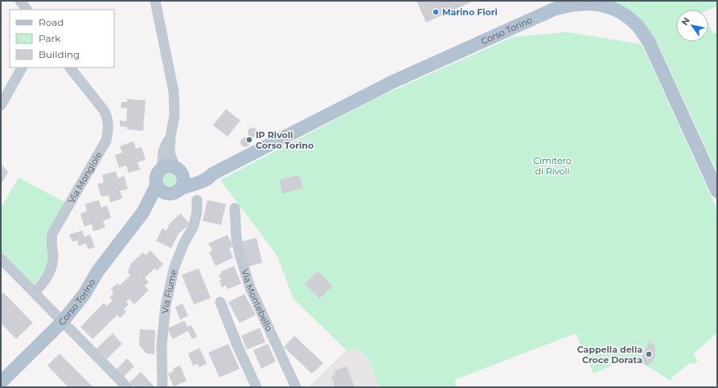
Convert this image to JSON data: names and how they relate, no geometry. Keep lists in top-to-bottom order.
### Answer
{
  "streets": {
    "main road": ["Corso Torino"],
    "street": ["Via Mongioie", "Via Fiume", "Via Montebello"]
  },
  "parks": ["Cimitero di Rivoli"],
  "places": ["Marino Fiori", "IP Rivoli Corso Torino", "Cappella della Croce Dorata"],
  "legend": ["Road", "Park", "Building"],
  "north": "top left"
}
